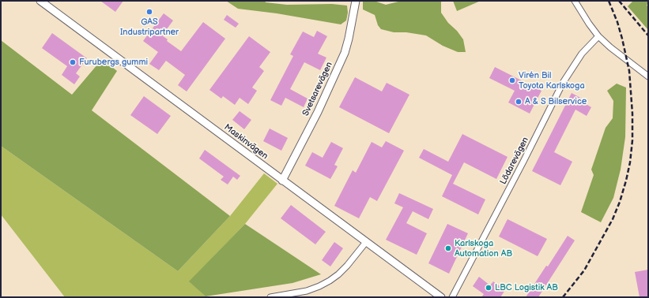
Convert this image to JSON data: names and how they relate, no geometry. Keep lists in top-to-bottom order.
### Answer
{
  "streets": {
    "street": ["Svetsarevägen", "Maskinvägen", "Lödarevägen"]
  },
  "crossings": [
    ["Svetsarevägen", "Maskinvägen"]
  ],
  "places": [
    "GAS Industripartner",
    "Furubergs gummi",
    "Virén Bil Toyota Karlskoga",
    "A & S Bilservice",
    "Karlskoga Automation AB",
    "LBC Logistik AB"
  ]
}
